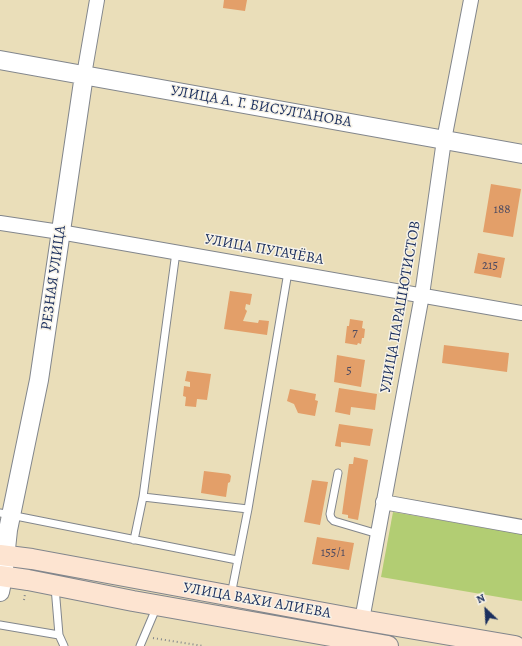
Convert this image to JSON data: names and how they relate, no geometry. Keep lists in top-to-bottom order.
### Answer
{
  "streets": {
    "main road": ["УЛИЦА ВАХИ АЛИЕВА"],
    "street": [
      "УЛИЦА А. Г. БИСУЛТАНОВА",
      "УЛИЦА ПУГАЧЁВА",
      "РЕЗНАЯ УЛИЦА",
      "УЛИЦА ПАРАШЮТИСТОВ"
    ]
  },
  "crossings": [
    ["УЛИЦА А. Г. БИСУЛТАНОВА", "РЕЗНАЯ УЛИЦА"],
    ["УЛИЦА А. Г. БИСУЛТАНОВА", "УЛИЦА ПАРАШЮТИСТОВ"],
    ["УЛИЦА ПУГАЧЁВА", "РЕЗНАЯ УЛИЦА"],
    ["УЛИЦА ПУГАЧЁВА", "УЛИЦА ПАРАШЮТИСТОВ"],
    ["РЕЗНАЯ УЛИЦА", "УЛИЦА ВАХИ АЛИЕВА"],
    ["УЛИЦА ПАРАШЮТИСТОВ", "УЛИЦА ВАХИ АЛИЕВА"]
  ],
  "house_numbers": [
    "188",
    "215",
    "7",
    "5",
    "155/1"
  ],
  "north": "top left"
}
